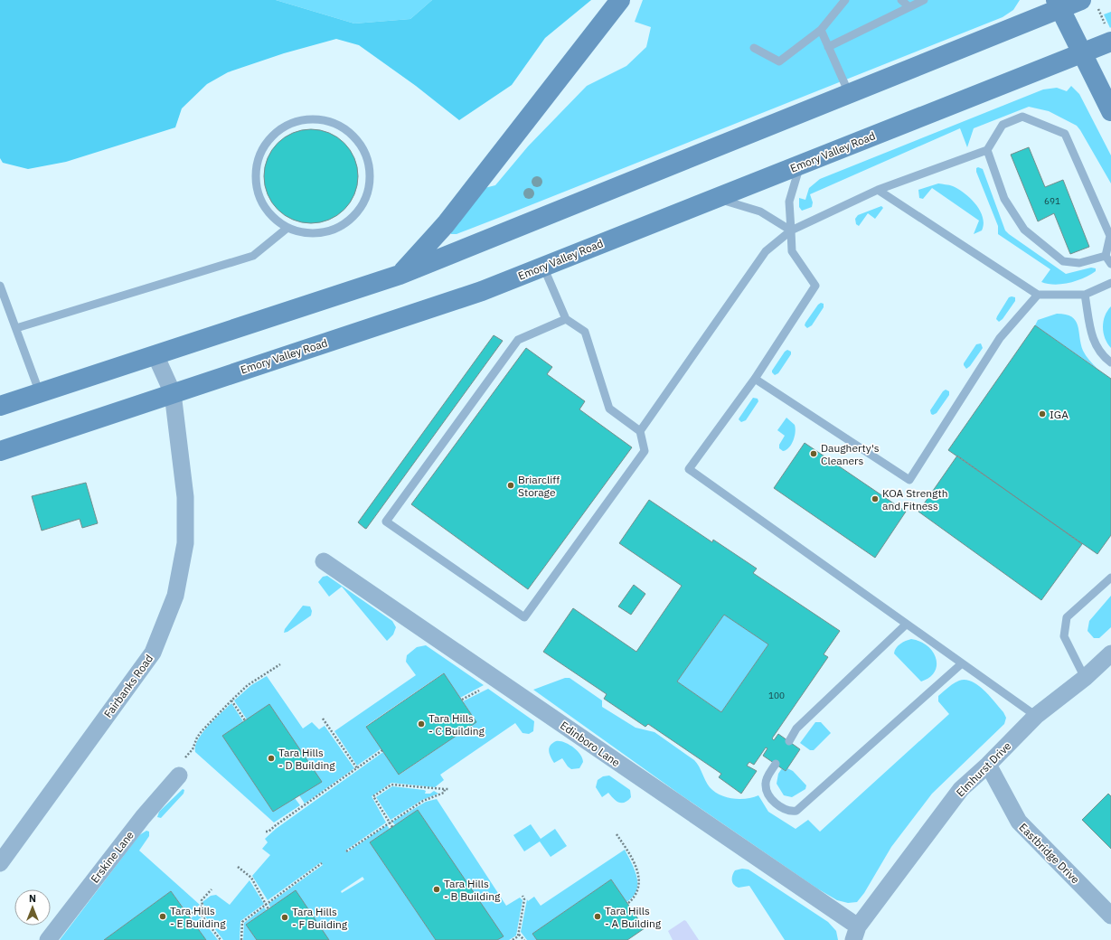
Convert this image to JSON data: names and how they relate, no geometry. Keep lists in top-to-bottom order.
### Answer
{
  "streets": {
    "main road": ["Emory Valley Road"],
    "street": [
      "Fairbanks Road",
      "Edinboro Lane",
      "Elmhurst Drive",
      "Eastbridge Drive",
      "Erskine Lane"
    ]
  },
  "crossings": [
    ["Emory Valley Road", "Fairbanks Road"],
    ["Edinboro Lane", "Elmhurst Drive"],
    ["Elmhurst Drive", "Eastbridge Drive"]
  ],
  "places": [
    "IGA",
    "Daugherty's Cleaners",
    "Briarcliff Storage",
    "KOA Strength and Fitness",
    "Tara Hills - C Building",
    "Tara Hills - D Building",
    "Tara Hills - B Building",
    "Tara Hills - E Building",
    "Tara Hills - A Building",
    "Tara Hills - F Building"
  ],
  "house_numbers": ["691", "100"],
  "north": "top"
}
